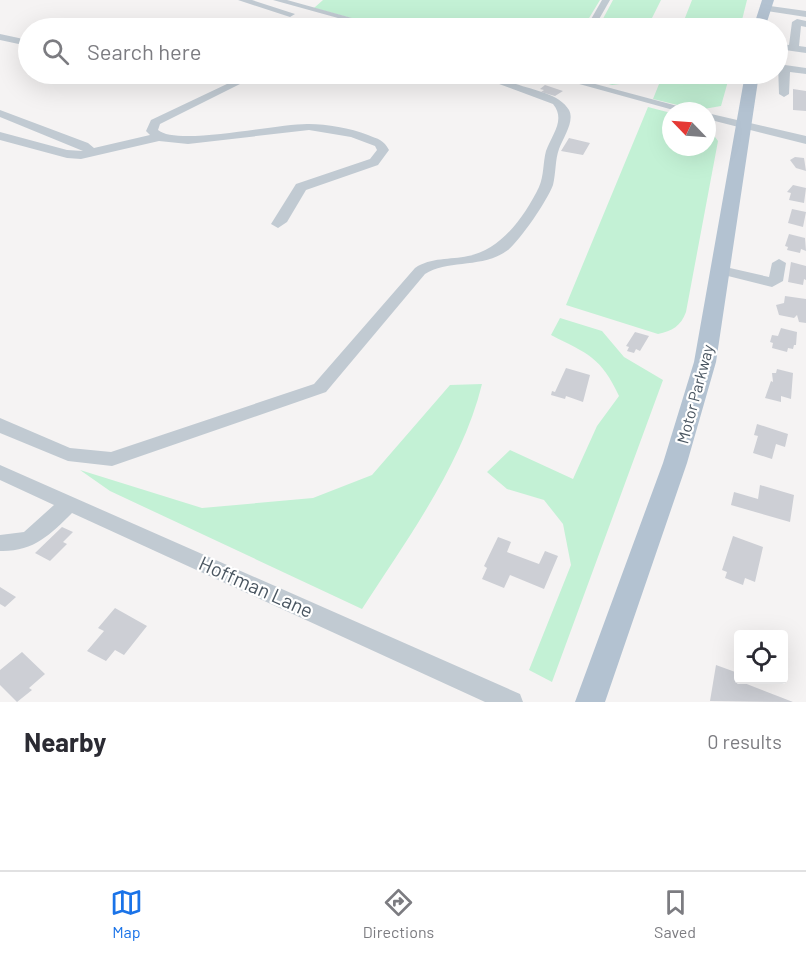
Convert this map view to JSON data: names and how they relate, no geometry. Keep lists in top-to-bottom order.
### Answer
{
  "streets": {
    "main road": ["Motor Parkway"],
    "street": ["Hoffman Lane"]
  },
  "north": "top left",
  "page": {
    "search": "Search here",
    "heading": ["Nearby", "0 results"],
    "nav": ["Map", "Directions", "Saved"]
  }
}
